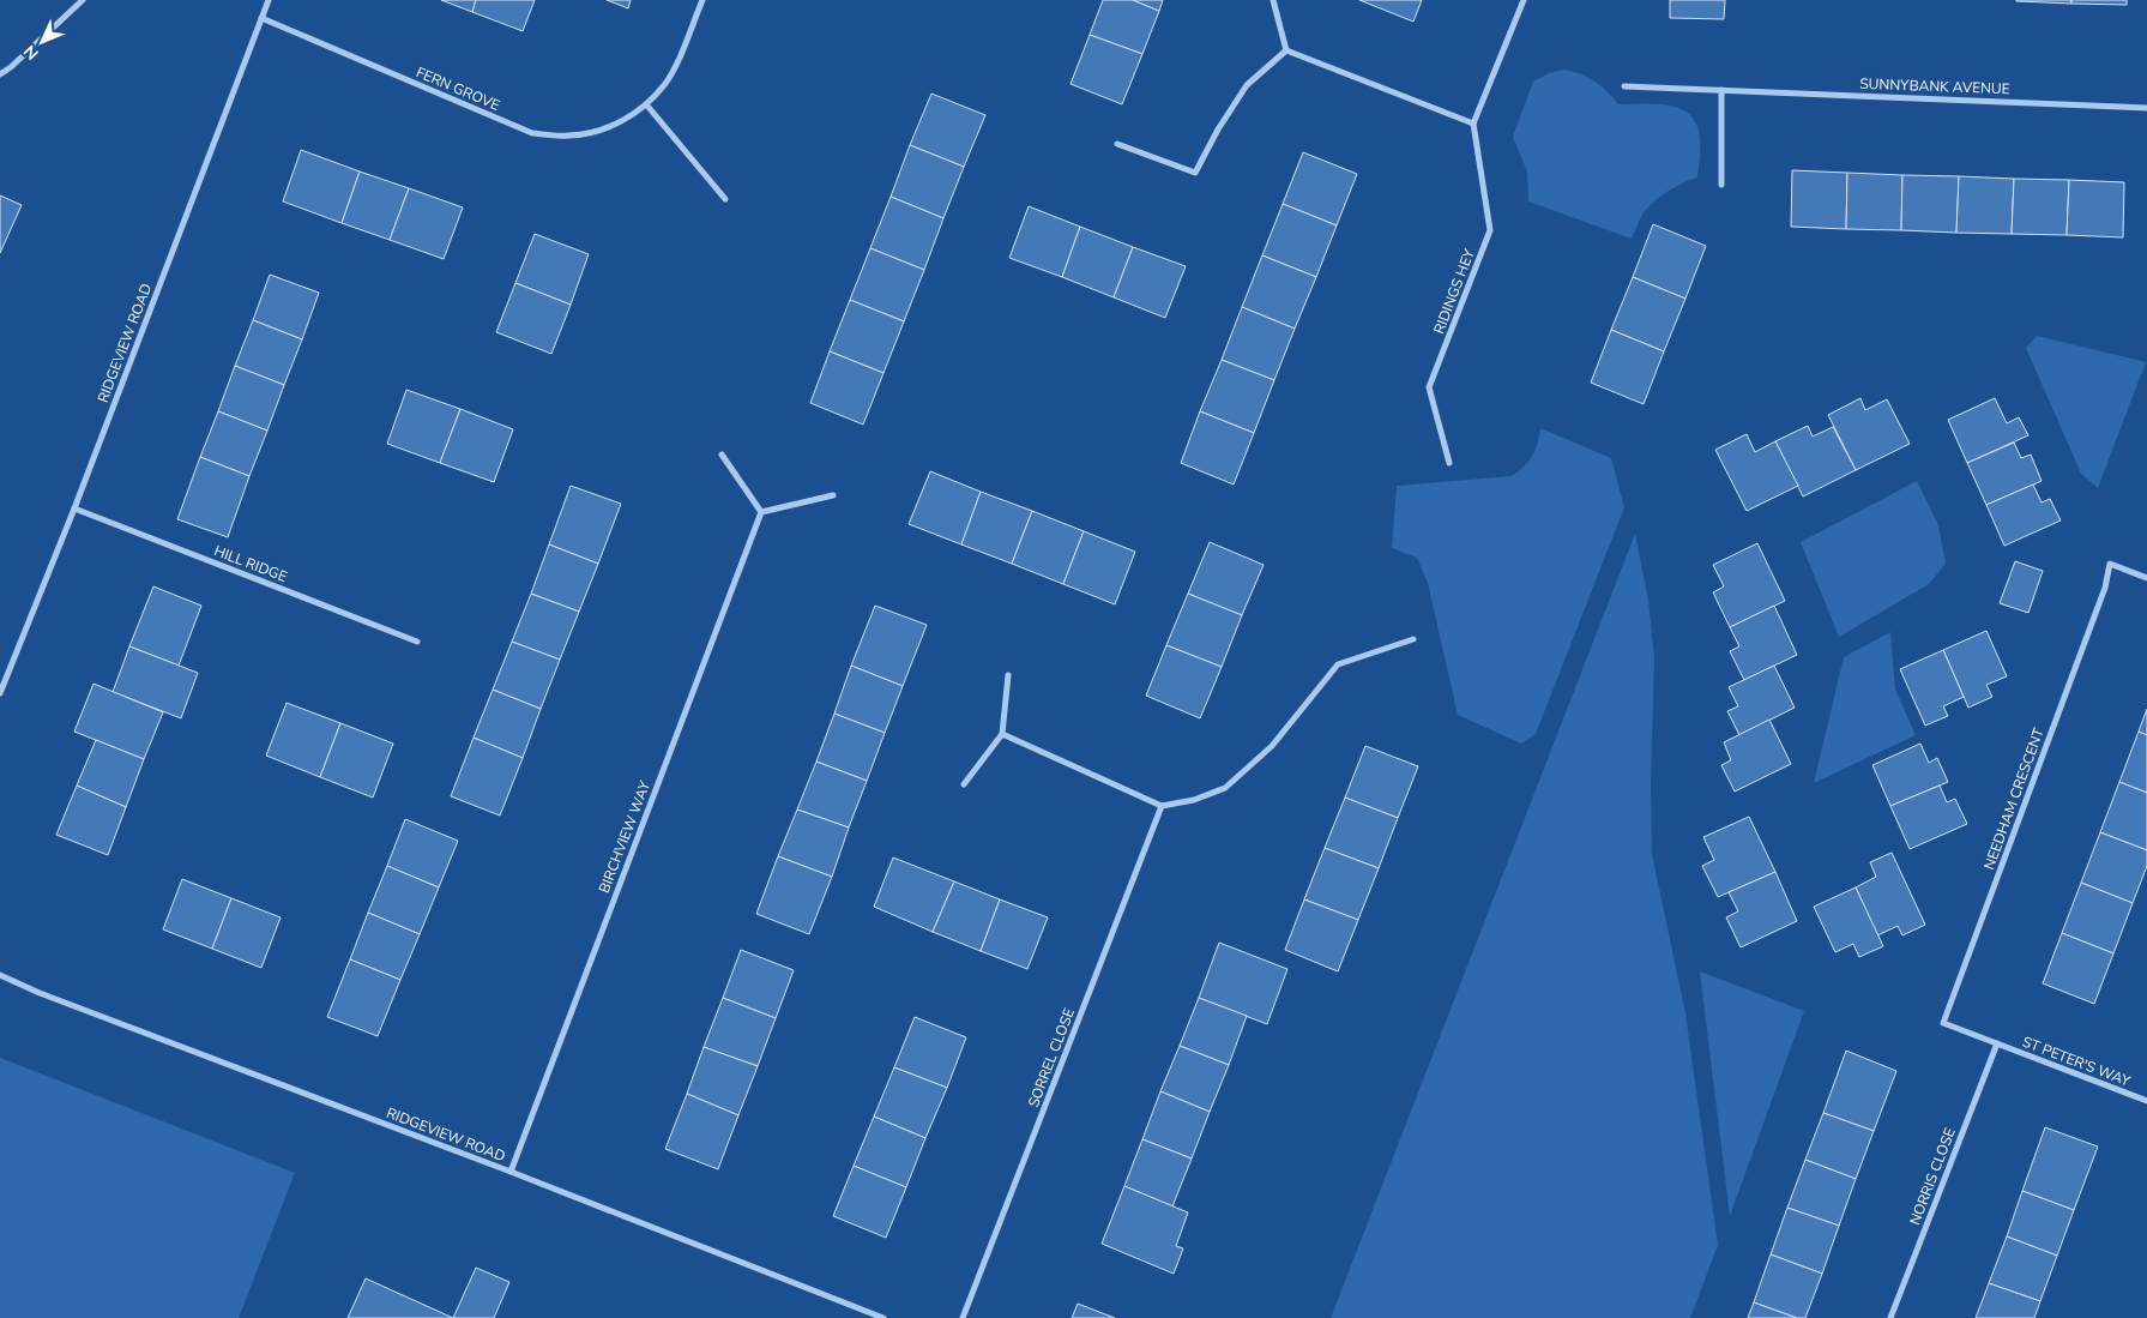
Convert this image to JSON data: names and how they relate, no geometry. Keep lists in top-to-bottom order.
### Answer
{
  "streets": {
    "street": [
      "SUNNYBANK AVENUE",
      "FERN GROVE",
      "RIDINGS HEY",
      "RIDGEVIEW ROAD",
      "HILL RIDGE",
      "NEEDHAM CRESCENT",
      "BIRCHVIEW WAY",
      "SORREL CLOSE",
      "ST PETER'S WAY",
      "NORRIS CLOSE"
    ]
  },
  "crossings": [
    ["FERN GROVE", "RIDGEVIEW ROAD"],
    ["RIDGEVIEW ROAD", "HILL RIDGE"],
    ["RIDGEVIEW ROAD", "BIRCHVIEW WAY"],
    ["NEEDHAM CRESCENT", "ST PETER'S WAY"],
    ["NEEDHAM CRESCENT", "NORRIS CLOSE"],
    ["ST PETER'S WAY", "NORRIS CLOSE"]
  ],
  "north": "bottom left"
}
